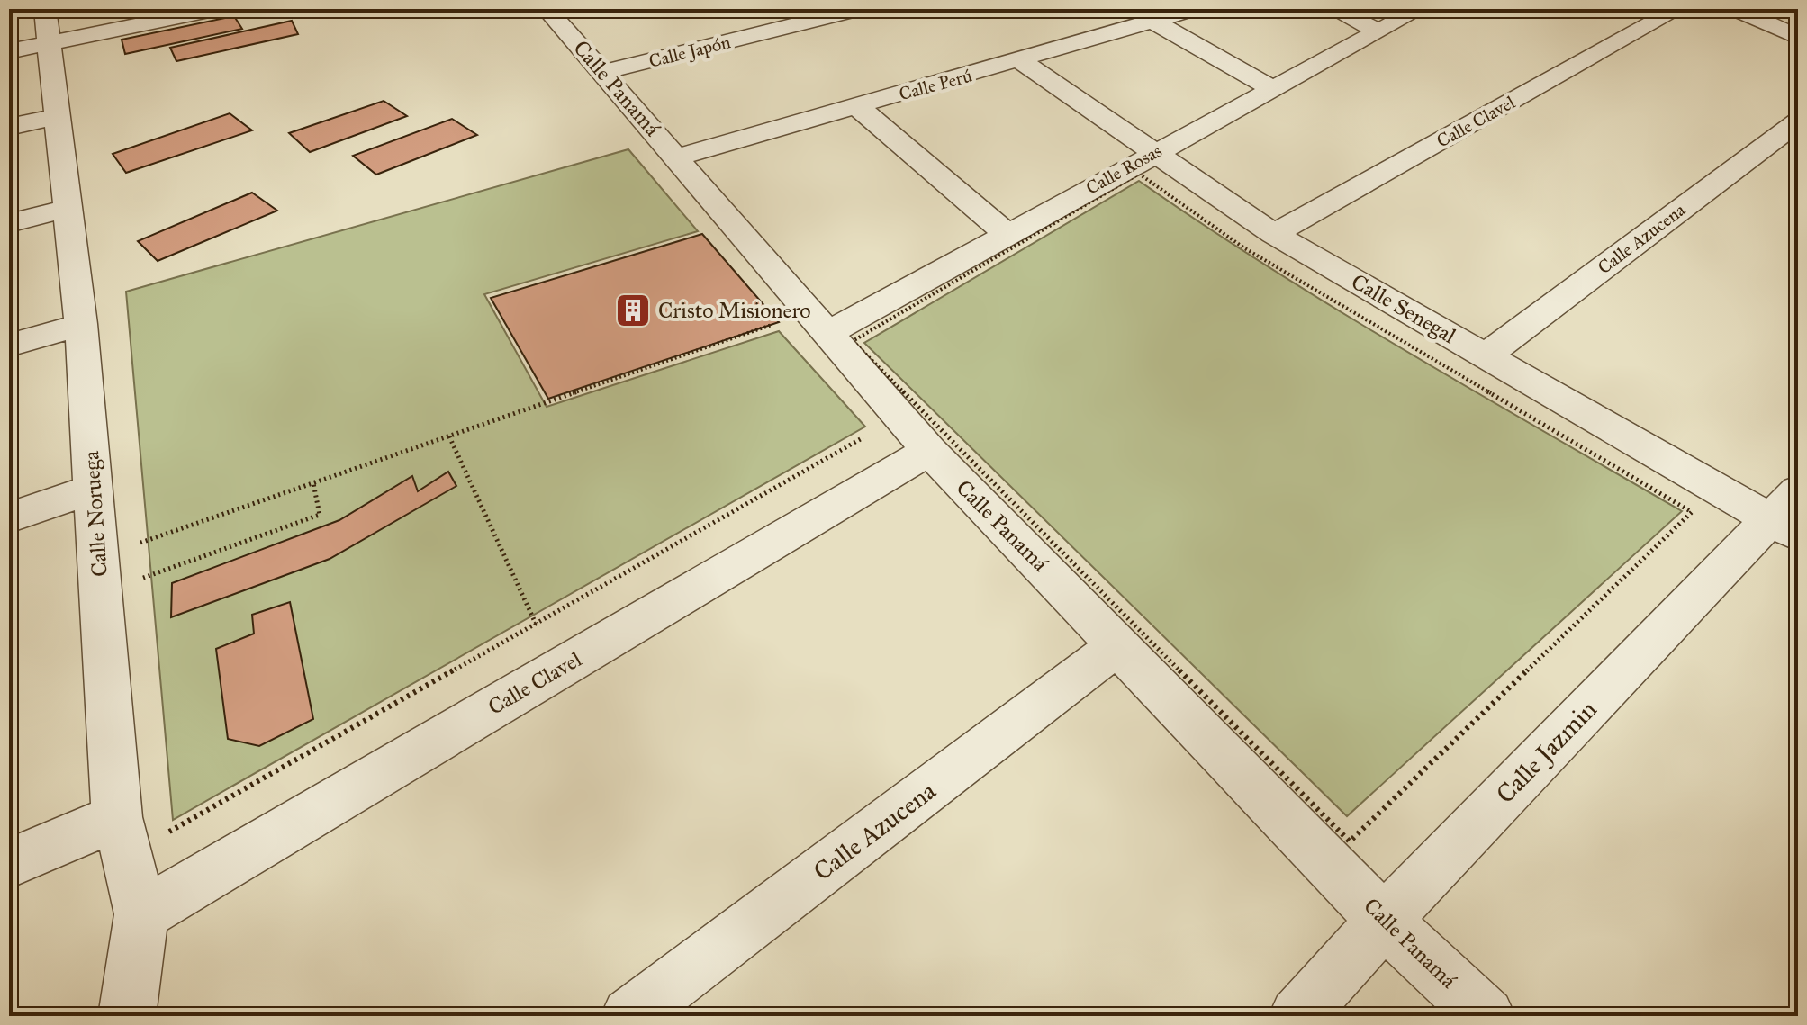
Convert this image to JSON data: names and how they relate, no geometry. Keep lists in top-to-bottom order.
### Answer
{
  "streets": {
    "street": [
      "Calle Japón",
      "Calle Perú",
      "Calle Panamá",
      "Calle Clavel",
      "Calle Rosas",
      "Calle Azucena",
      "Calle Senegal",
      "Calle Noruega",
      "Calle Jazmin"
    ]
  },
  "crossings": [
    ["Calle Japón", "Calle Panamá"],
    ["Calle Perú", "Calle Panamá"],
    ["Calle Perú", "Calle Senegal"],
    ["Calle Panamá", "Calle Clavel"],
    ["Calle Panamá", "Calle Rosas"],
    ["Calle Panamá", "Calle Azucena"],
    ["Calle Panamá", "Calle Jazmin"],
    ["Calle Clavel", "Calle Senegal"],
    ["Calle Clavel", "Calle Noruega"],
    ["Calle Rosas", "Calle Senegal"],
    ["Calle Azucena", "Calle Senegal"],
    ["Calle Senegal", "Calle Jazmin"]
  ],
  "places": {
    "building": ["Cristo Misionero"]
  }
}
